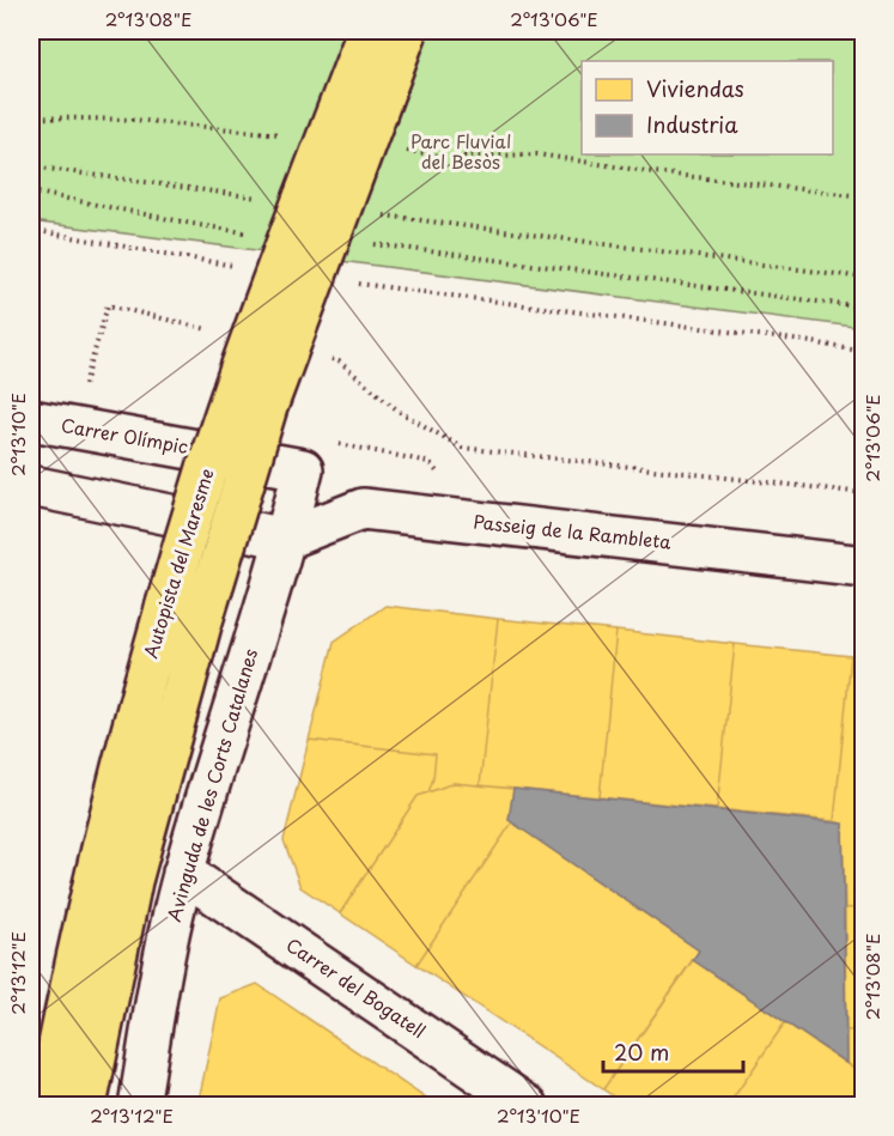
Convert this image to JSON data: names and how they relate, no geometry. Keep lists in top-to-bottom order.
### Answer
{
  "streets": {
    "highway": ["Autopista del Maresme"],
    "street": [
      "Carrer Olímpic",
      "Passeig de la Rambleta",
      "Avinguda de les Corts Catalanes",
      "Carrer del Bogatell"
    ]
  },
  "crossings": [
    ["Carrer Olímpic", "Avinguda de les Corts Catalanes"],
    ["Passeig de la Rambleta", "Avinguda de les Corts Catalanes"],
    ["Avinguda de les Corts Catalanes", "Carrer del Bogatell"]
  ],
  "parks": ["Parc Fluvial del Besòs"],
  "legend": ["Viviendas", "Industria"],
  "scale_bar": "20 m",
  "coordinates": [
    "2°13'08\"E",
    "2°13'06\"E",
    "2°13'10\"E",
    "2°13'12\"E"
  ]
}
